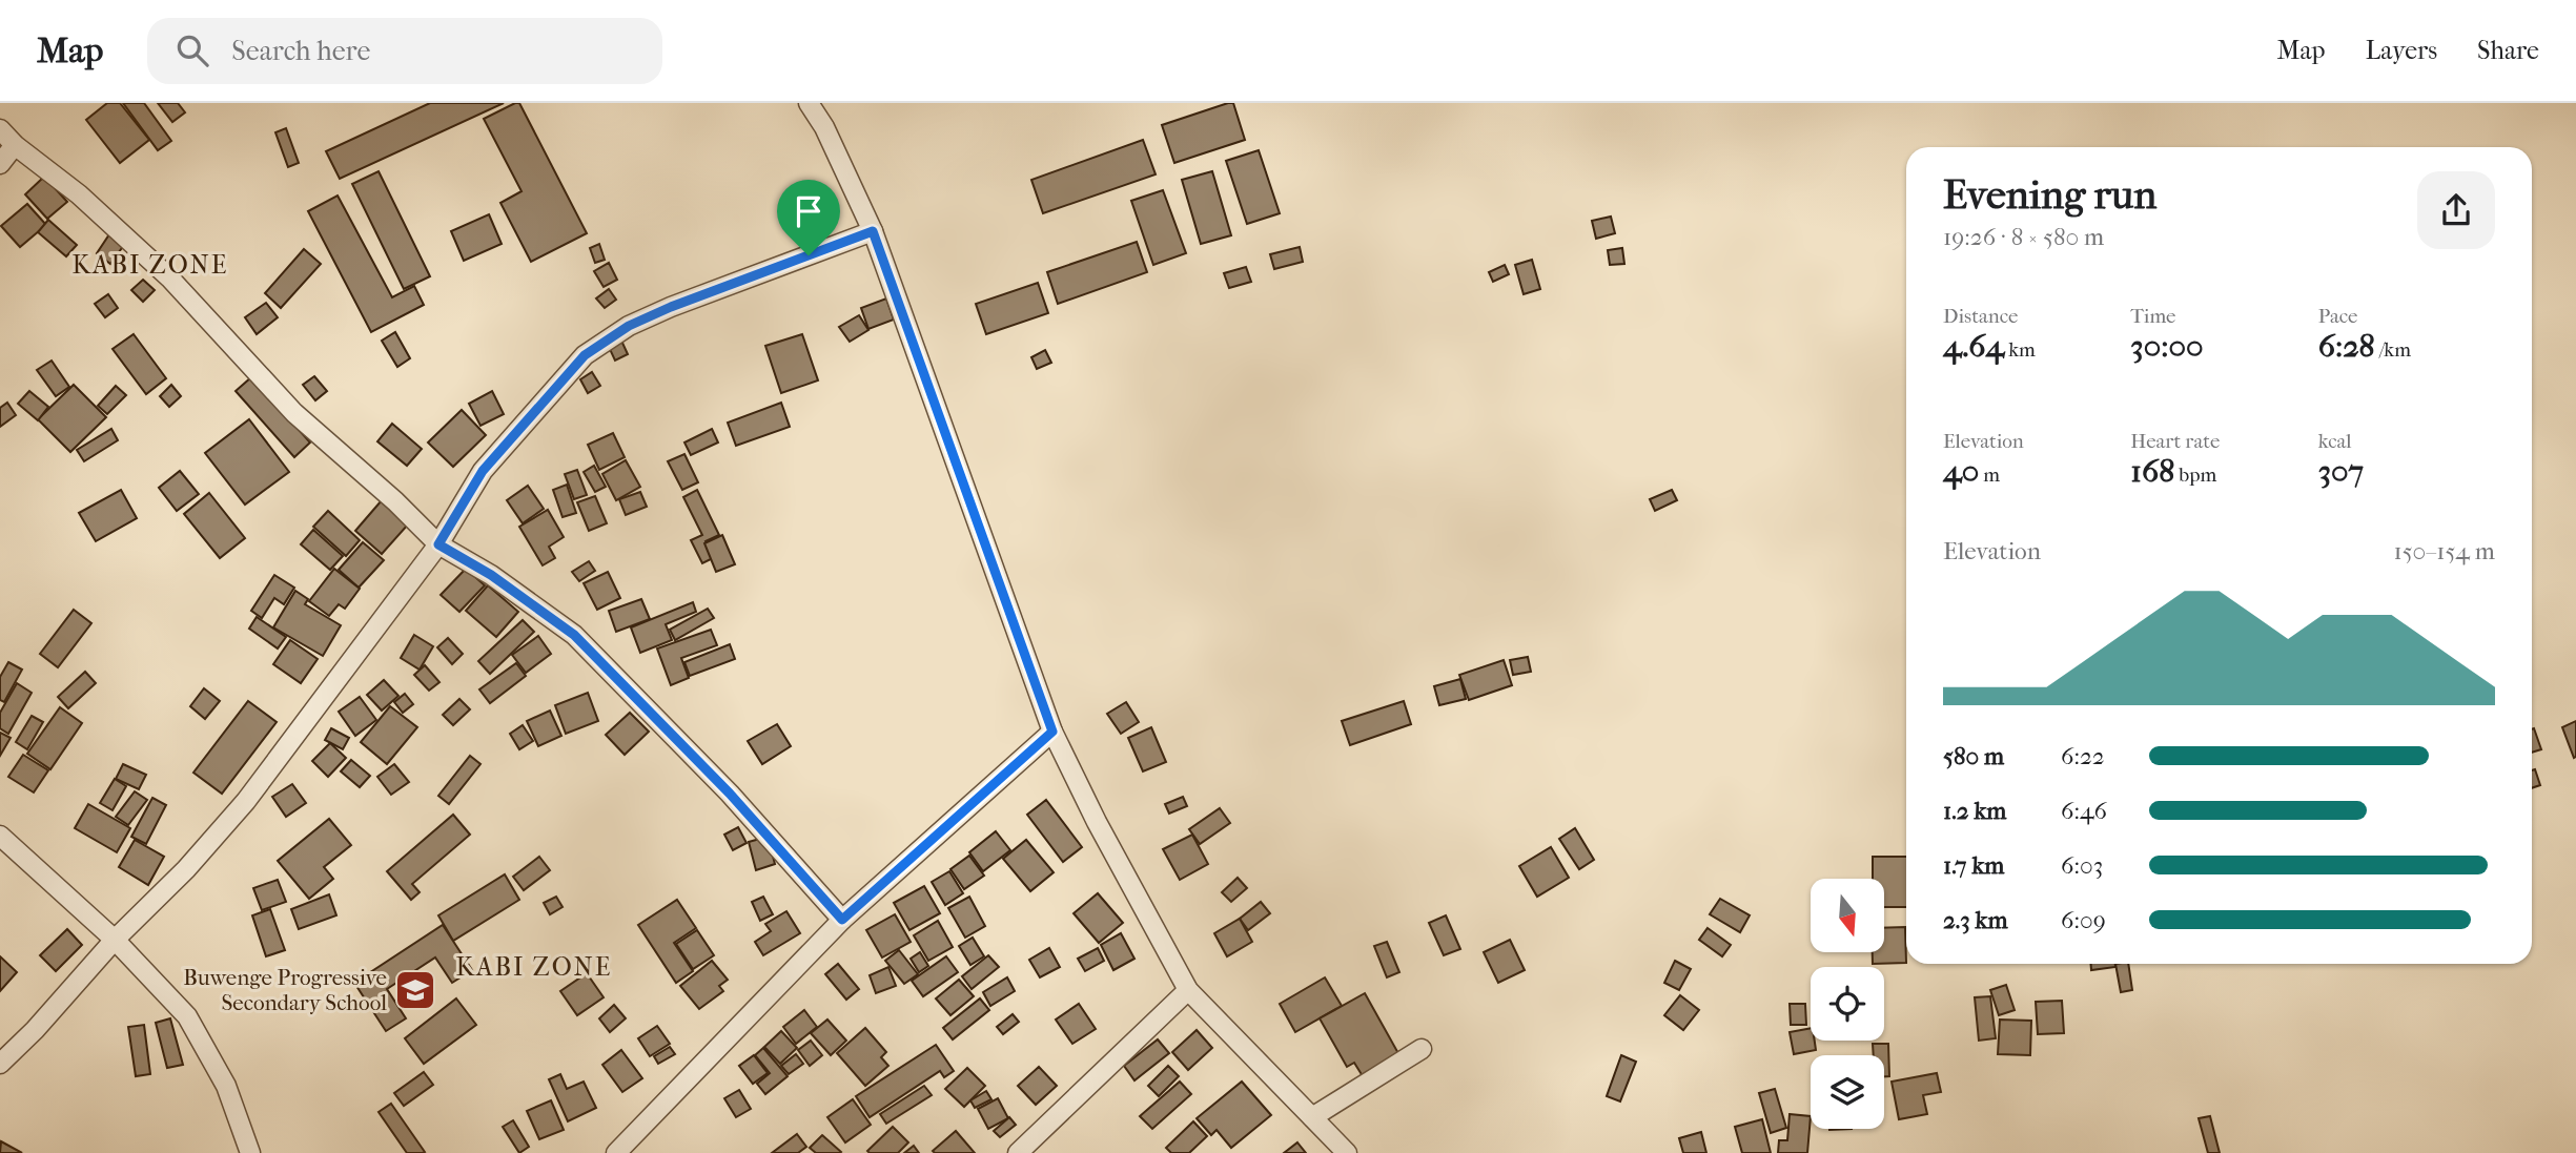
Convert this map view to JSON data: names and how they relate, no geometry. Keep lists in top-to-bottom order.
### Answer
{
  "districts": ["KABI ZONE", "KABI ZONE"],
  "places": {
    "school or university": ["Buwenge Progressive Secondary School"]
  },
  "north": "bottom",
  "page": {
    "header": "Map",
    "search": "Search here",
    "nav": ["Map", "Layers", "Share"],
    "heading": ["Evening run", "19:26 · 8 × 580 m"],
    "stats": [
      ["Distance", "4.64 km"],
      ["Time", "30:00"],
      ["Pace", "6:28 /km"],
      ["Elevation", "40 m"],
      ["Heart rate", "168 bpm"],
      ["kcal", "307"]
    ],
    "chart": ["Elevation", "150–154 m"],
    "list": [
      {
        "name": "580 m",
        "note": "6:22"
      },
      {
        "name": "1.2 km",
        "note": "6:46"
      },
      {
        "name": "1.7 km",
        "note": "6:03"
      },
      {
        "name": "2.3 km",
        "note": "6:09"
      }
    ]
  }
}
